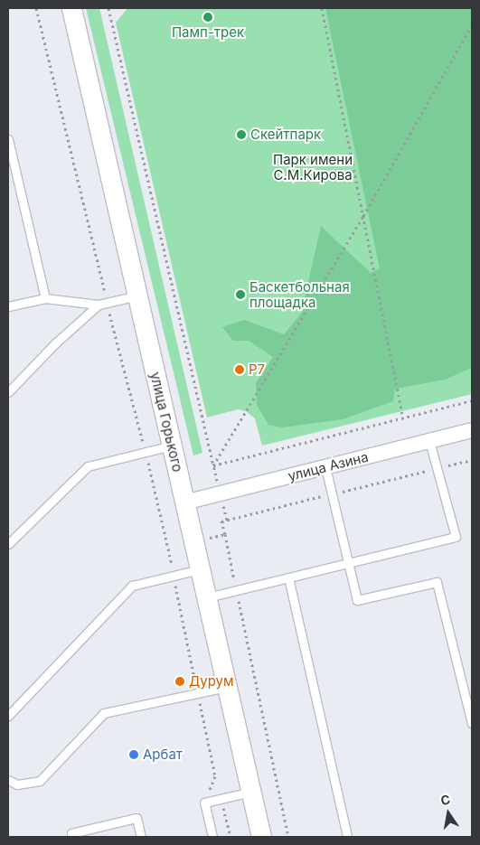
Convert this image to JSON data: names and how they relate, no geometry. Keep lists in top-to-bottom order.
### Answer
{
  "streets": {
    "street": ["улица Горького", "улица Азина"]
  },
  "crossings": [
    ["улица Горького", "улица Азина"]
  ],
  "parks": ["Парк имени С.М.Кирова"],
  "places": [
    "Памп-трек",
    "Скейтпарк",
    "Баскетбольная площадка",
    "Р7",
    "Дурум",
    "Арбат"
  ],
  "north": "top"
}
